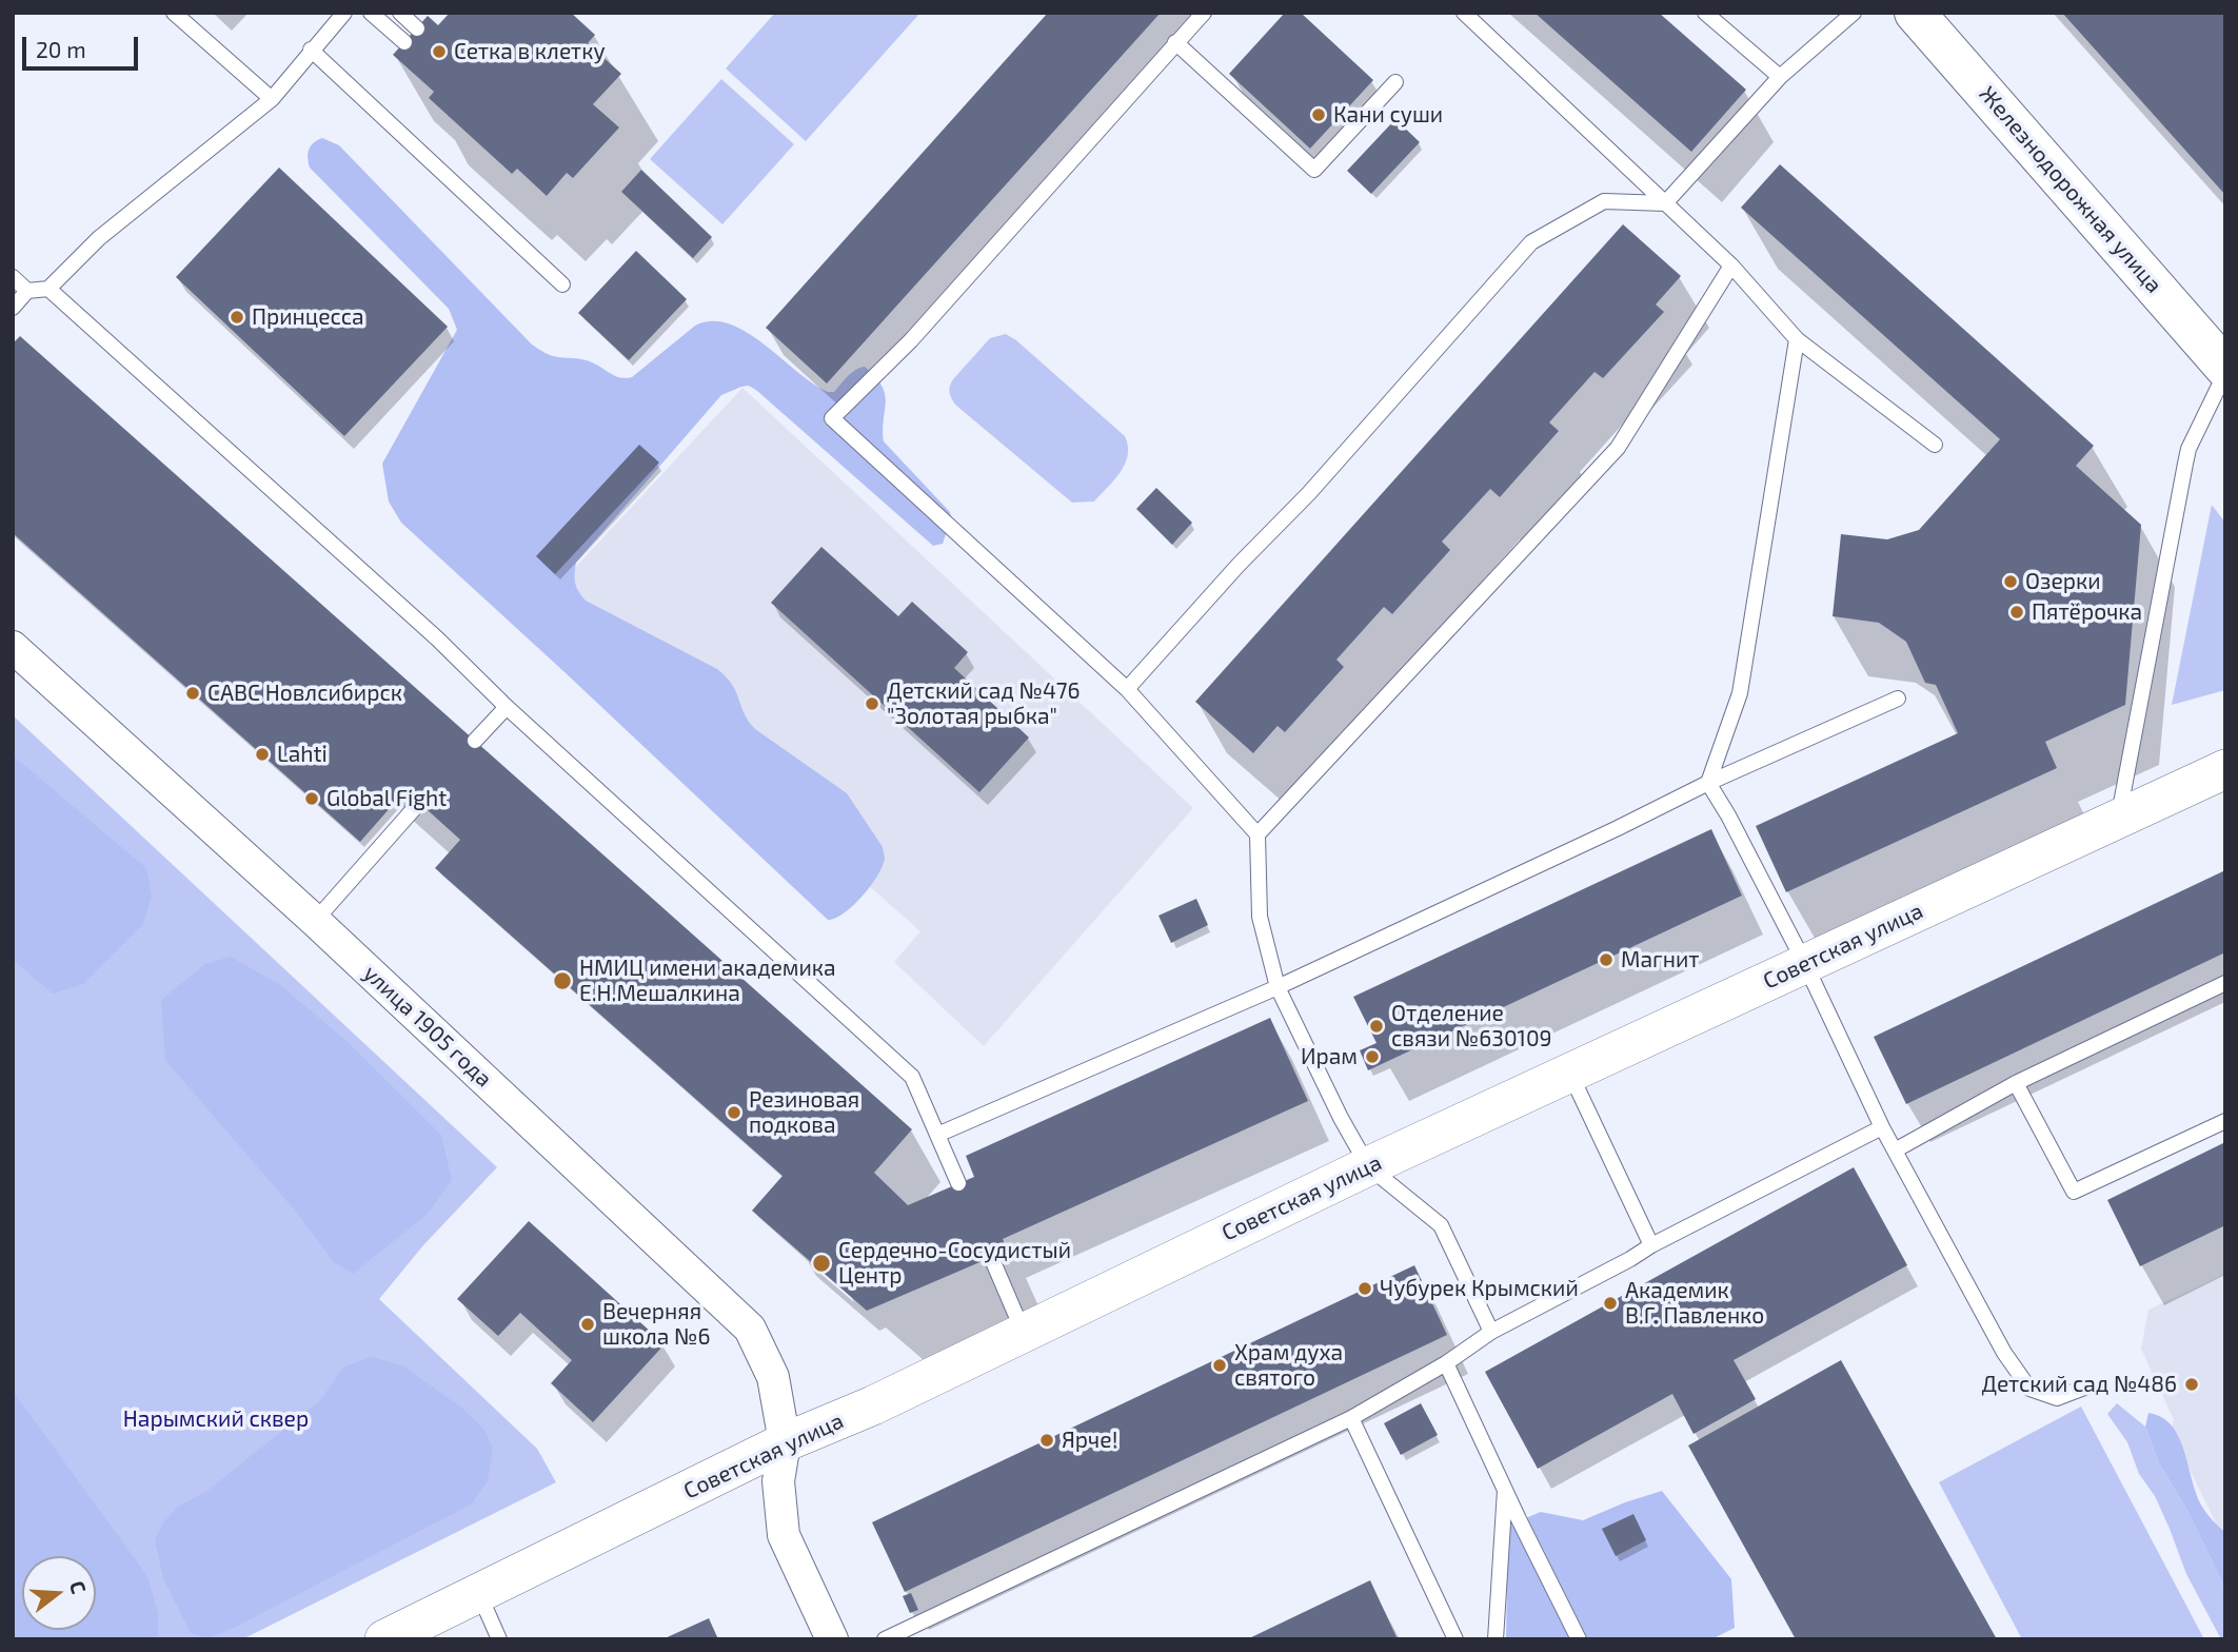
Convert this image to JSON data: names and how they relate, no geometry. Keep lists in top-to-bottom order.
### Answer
{
  "streets": {
    "main road": ["Железнодорожная улица"],
    "street": ["Советская улица", "улица 1905 года"]
  },
  "crossings": [
    ["Советская улица", "улица 1905 года"]
  ],
  "parks": ["Нарымский сквер"],
  "places": [
    "Сетка в клетку",
    "Кани суши",
    "Принцесса",
    "Озерки",
    "Пятёрочка",
    "САВС Новлсибирск",
    "Детский сад №476 \"Золотая рыбка\"",
    "Lahti",
    "Global Fight",
    "Магнит",
    "НМИЦ имени академика Е.Н.Мешалкина",
    "Отделение связи №630109",
    "Ирам",
    "Резиновая подкова",
    "Сердечно-Сосудистый Центр",
    "Чубурек Крымский",
    "Академик В.Г. Павленко",
    "Вечерняя школа №6",
    "Храм духа святого",
    "Детский сад №486",
    "Ярче!"
  ],
  "scale_bar": "20 m",
  "north": "right"
}
